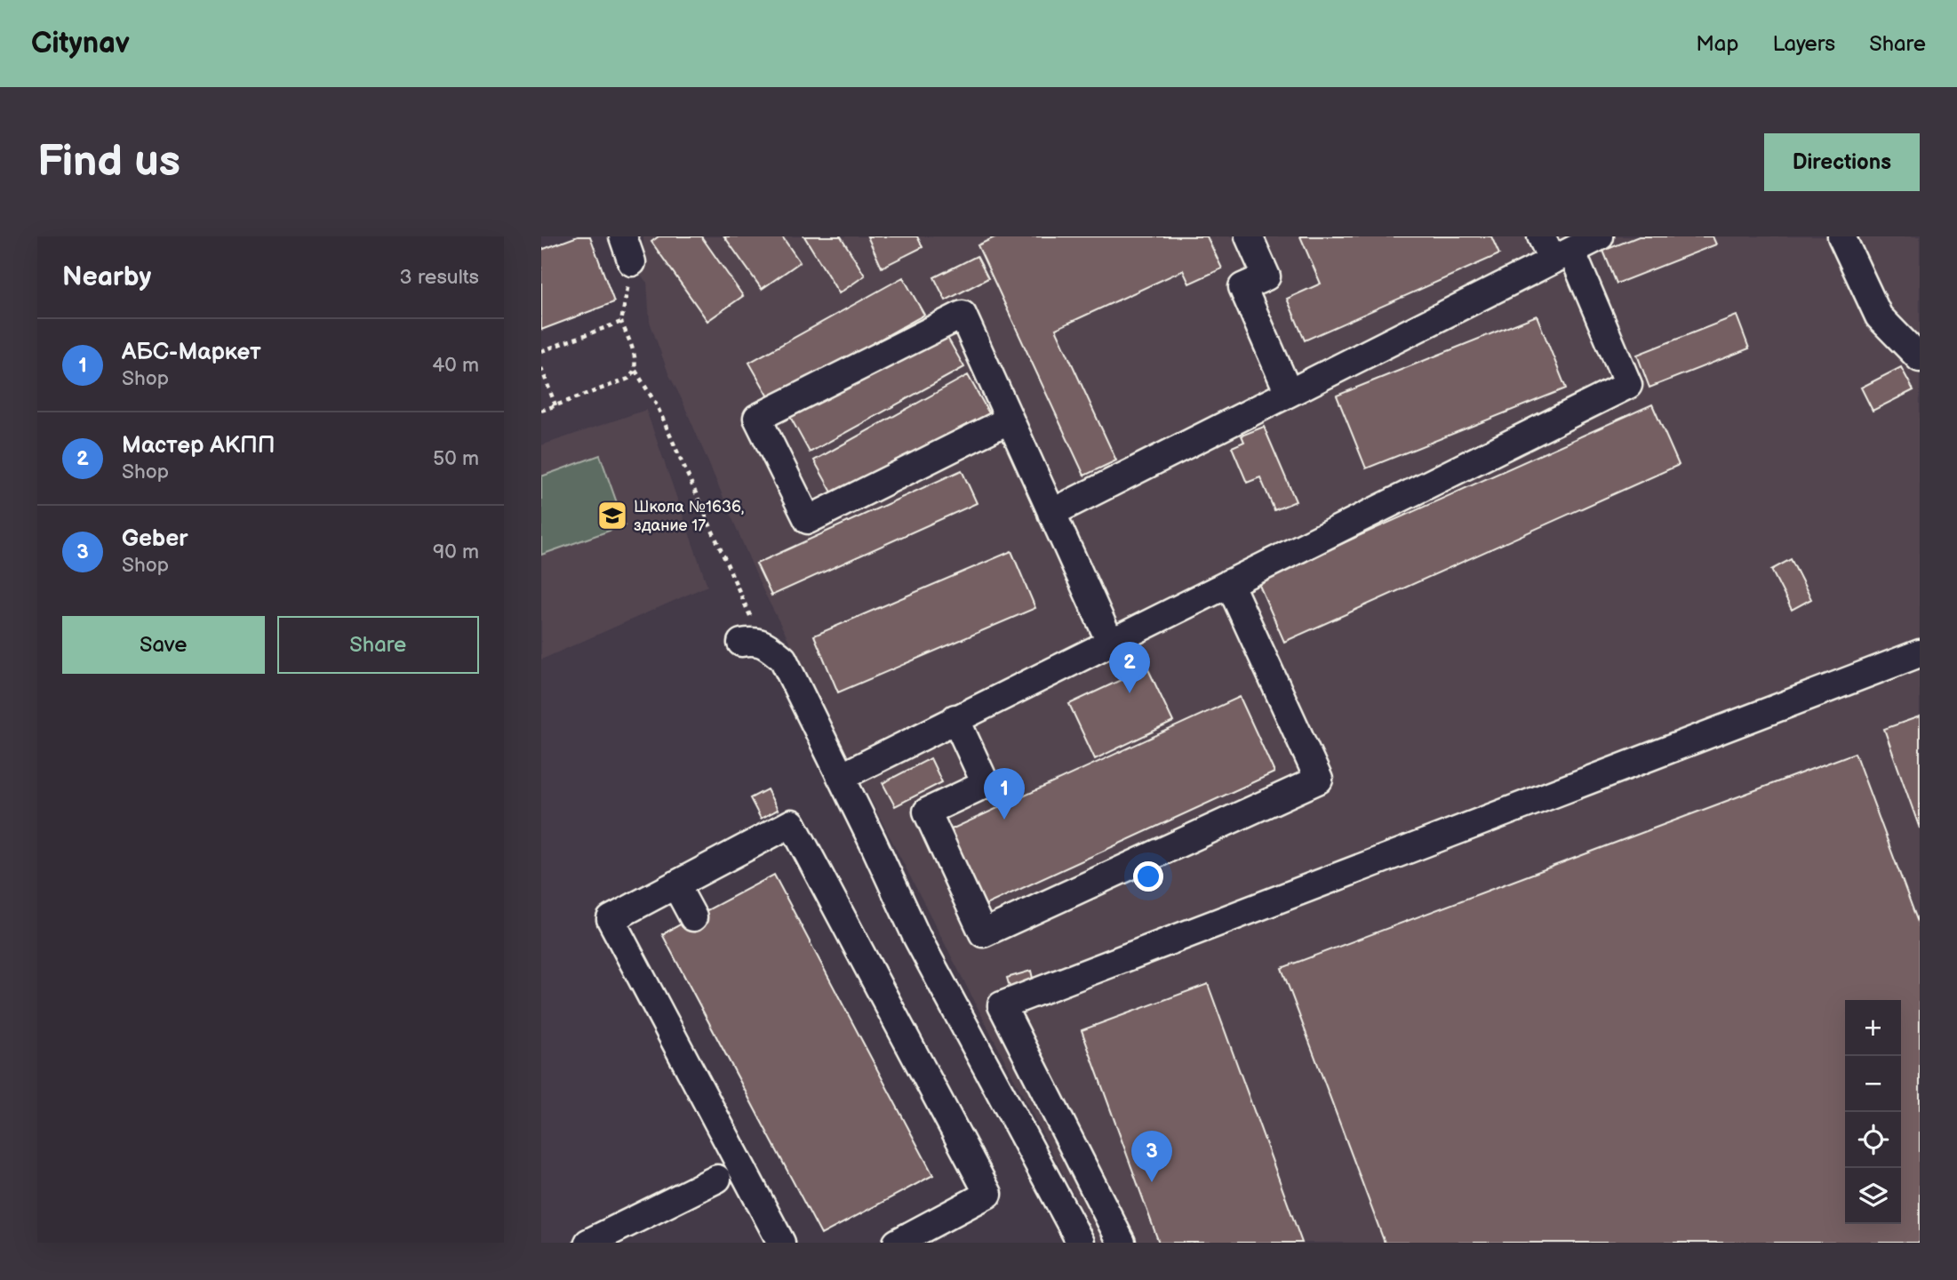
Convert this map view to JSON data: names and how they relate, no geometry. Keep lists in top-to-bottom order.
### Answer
{
  "places": {
    "school or university": ["Школа №1636, здание 17"]
  },
  "page": {
    "header": "Citynav",
    "nav": ["Map", "Layers", "Share"],
    "buttons": [
      "Directions",
      ["Save", "Share"]
    ],
    "title": "Find us",
    "heading": ["Nearby", "3 results"],
    "list": [
      {
        "mark": "1",
        "name": "АБС-Маркет",
        "note": "Shop",
        "value": "40 m"
      },
      {
        "mark": "2",
        "name": "Мастер АКПП",
        "note": "Shop",
        "value": "50 m"
      },
      {
        "mark": "3",
        "name": "Geber",
        "note": "Shop",
        "value": "90 m"
      }
    ],
    "pins": ["2", "1", "3"],
    "map_buttons": ["+", "−"]
  }
}
